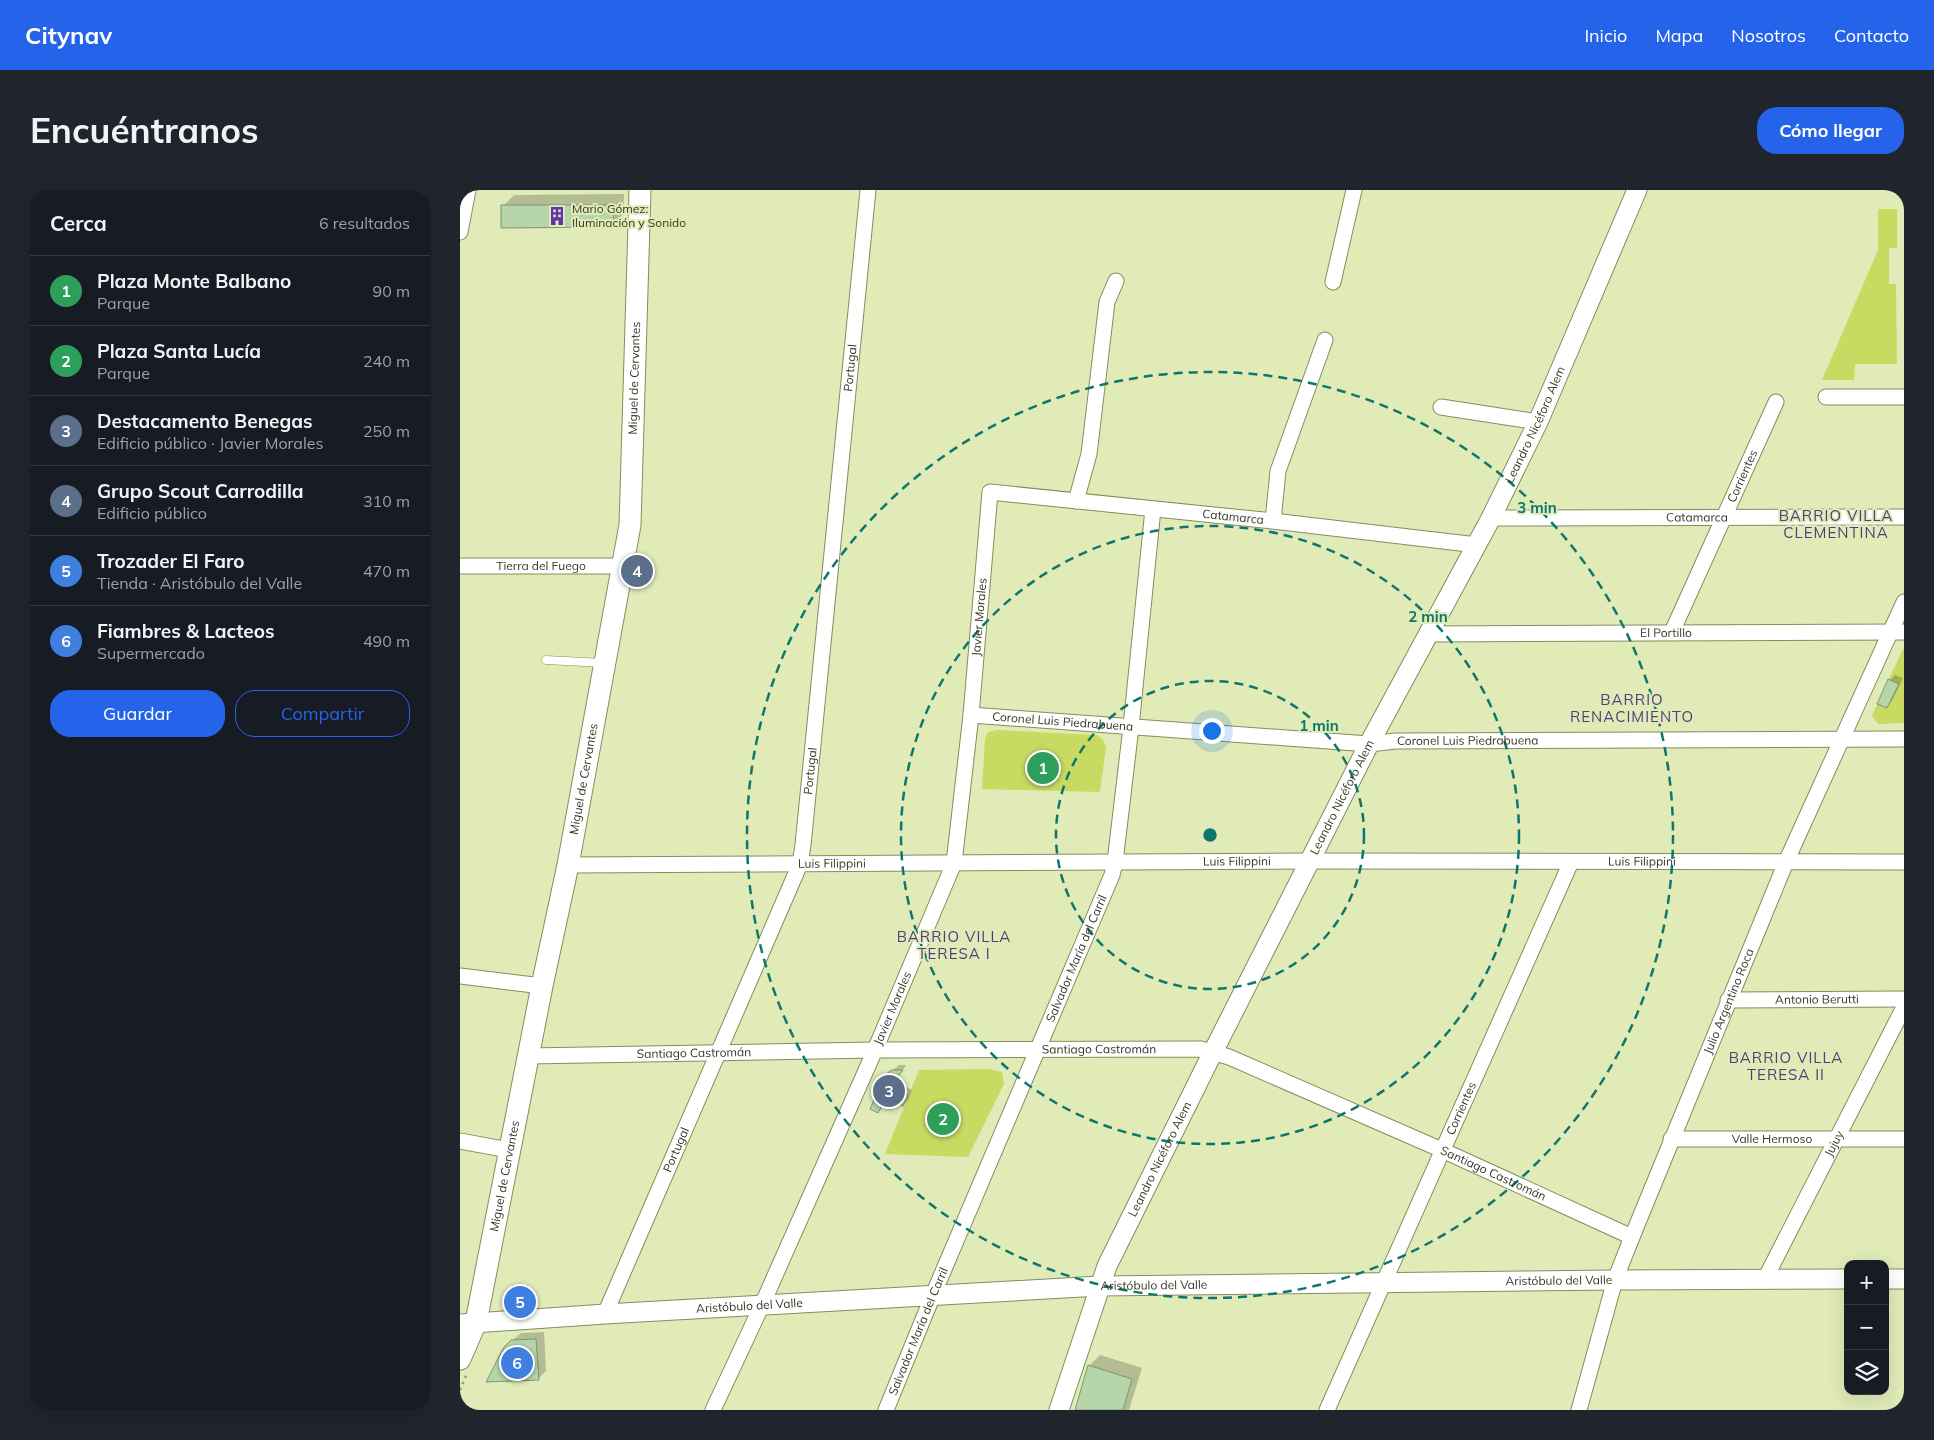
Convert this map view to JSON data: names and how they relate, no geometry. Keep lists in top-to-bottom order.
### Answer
{
  "streets": {
    "main road": ["Miguel de Cervantes"],
    "street": [
      "Portugal",
      "Leandro Nicéforo Alem",
      "Corrientes",
      "Catamarca",
      "Tierra del Fuego",
      "Javier Morales",
      "El Portillo",
      "Coronel Luis Piedrabuena",
      "Luis Filippini",
      "Salvador María del Carril",
      "Antonio Berutti",
      "Julio Argentino Roca",
      "Santiago Castromán",
      "Valle Hermoso",
      "Jujuy",
      "Aristóbulo del Valle"
    ]
  },
  "crossings": [
    ["Portugal", "Luis Filippini"],
    ["Portugal", "Santiago Castromán"],
    ["Portugal", "Aristóbulo del Valle"],
    ["Miguel de Cervantes", "Tierra del Fuego"],
    ["Miguel de Cervantes", "Luis Filippini"],
    ["Miguel de Cervantes", "Santiago Castromán"],
    ["Miguel de Cervantes", "Aristóbulo del Valle"],
    ["Leandro Nicéforo Alem", "Catamarca"],
    ["Leandro Nicéforo Alem", "El Portillo"],
    ["Leandro Nicéforo Alem", "Coronel Luis Piedrabuena"],
    ["Leandro Nicéforo Alem", "Luis Filippini"],
    ["Leandro Nicéforo Alem", "Santiago Castromán"],
    ["Leandro Nicéforo Alem", "Aristóbulo del Valle"],
    ["Corrientes", "Catamarca"],
    ["Corrientes", "El Portillo"],
    ["Corrientes", "Luis Filippini"],
    ["Corrientes", "Santiago Castromán"],
    ["Corrientes", "Aristóbulo del Valle"],
    ["Catamarca", "Javier Morales"],
    ["Catamarca", "Salvador María del Carril"],
    ["Javier Morales", "Coronel Luis Piedrabuena"],
    ["Javier Morales", "Luis Filippini"],
    ["Javier Morales", "Santiago Castromán"],
    ["Javier Morales", "Aristóbulo del Valle"],
    ["El Portillo", "Julio Argentino Roca"],
    ["Coronel Luis Piedrabuena", "Salvador María del Carril"],
    ["Coronel Luis Piedrabuena", "Julio Argentino Roca"],
    ["Luis Filippini", "Salvador María del Carril"],
    ["Luis Filippini", "Julio Argentino Roca"],
    ["Salvador María del Carril", "Santiago Castromán"],
    ["Salvador María del Carril", "Aristóbulo del Valle"],
    ["Antonio Berutti", "Julio Argentino Roca"],
    ["Julio Argentino Roca", "Santiago Castromán"],
    ["Julio Argentino Roca", "Valle Hermoso"],
    ["Julio Argentino Roca", "Aristóbulo del Valle"],
    ["Valle Hermoso", "Jujuy"],
    ["Jujuy", "Aristóbulo del Valle"]
  ],
  "districts": [
    "BARRIO VILLA CLEMENTINA",
    "BARRIO RENACIMIENTO",
    "BARRIO VILLA TERESA I",
    "BARRIO VILLA TERESA II"
  ],
  "places": {
    "building": ["Mario Gómez: Iluminación y Sonido"]
  },
  "page": {
    "header": "Citynav",
    "nav": [
      "Inicio",
      "Mapa",
      "Nosotros",
      "Contacto"
    ],
    "buttons": [
      "Cómo llegar",
      ["Guardar", "Compartir"]
    ],
    "title": "Encuéntranos",
    "heading": ["Cerca", "6 resultados"],
    "list": [
      {
        "mark": "1",
        "name": "Plaza Monte Balbano",
        "note": "Parque",
        "value": "90 m"
      },
      {
        "mark": "2",
        "name": "Plaza Santa Lucía",
        "note": "Parque",
        "value": "240 m"
      },
      {
        "mark": "3",
        "name": "Destacamento Benegas",
        "note": "Edificio público · Javier Morales",
        "value": "250 m"
      },
      {
        "mark": "4",
        "name": "Grupo Scout Carrodilla",
        "note": "Edificio público",
        "value": "310 m"
      },
      {
        "mark": "5",
        "name": "Trozader El Faro",
        "note": "Tienda · Aristóbulo del Valle",
        "value": "470 m"
      },
      {
        "mark": "6",
        "name": "Fiambres & Lacteos",
        "note": "Supermercado",
        "value": "490 m"
      }
    ],
    "pins": [
      "4",
      "1",
      "3",
      "2",
      "5",
      "6"
    ],
    "map_buttons": ["+", "−"]
  },
  "rings": ["3 min", "2 min", "1 min"]
}
